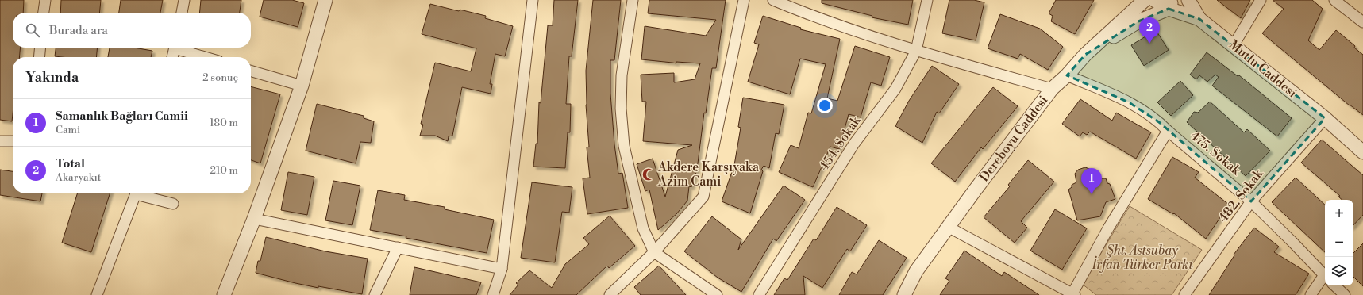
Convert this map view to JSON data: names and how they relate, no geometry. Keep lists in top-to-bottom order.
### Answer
{
  "streets": {
    "street": [
      "Mutlu Caddesi",
      "Dereboyu Caddesi",
      "454. Sokak",
      "475. Sokak",
      "482. Sokak"
    ]
  },
  "crossings": [
    ["Mutlu Caddesi", "482. Sokak"],
    ["Dereboyu Caddesi", "475. Sokak"],
    ["475. Sokak", "482. Sokak"]
  ],
  "parks": ["Şht. Astsubay İrfan Türker Parkı"],
  "places": {
    "mosque": ["Akdere Karşıyaka Azim Cami"]
  },
  "page": {
    "search": "Burada ara",
    "pins": ["2", "1"],
    "heading": ["Yakında", "2 sonuç"],
    "list": [
      {
        "mark": "1",
        "name": "Samanlık Bağları Camii",
        "note": "Cami",
        "value": "180 m"
      },
      {
        "mark": "2",
        "name": "Total",
        "note": "Akaryakıt",
        "value": "210 m"
      }
    ],
    "map_buttons": ["+", "−"]
  }
}
